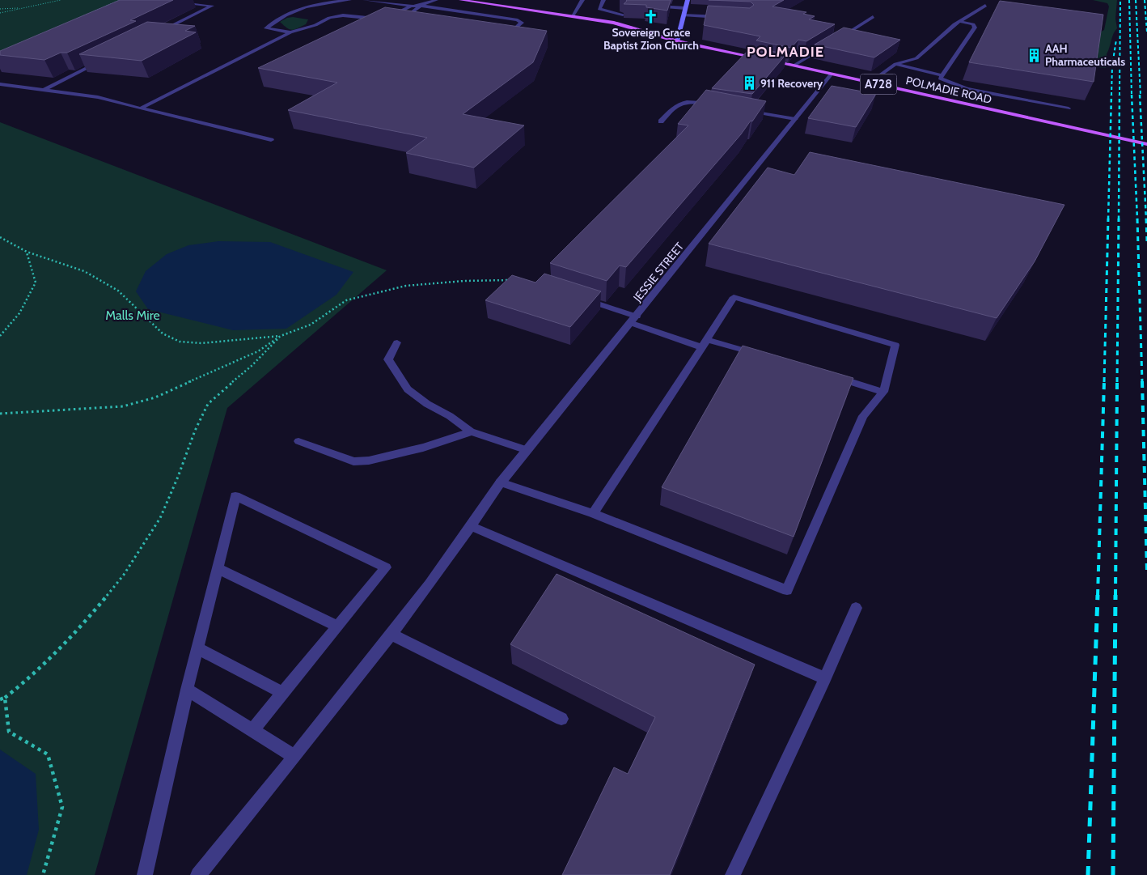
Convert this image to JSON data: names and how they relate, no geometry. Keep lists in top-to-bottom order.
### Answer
{
  "streets": {
    "main road": ["A728", "POLMADIE ROAD"],
    "street": ["JESSIE STREET"]
  },
  "crossings": [
    ["POLMADIE ROAD", "JESSIE STREET"]
  ],
  "districts": ["POLMADIE"],
  "parks": ["Malls Mire"],
  "places": {
    "church": ["Sovereign Grace Baptist Zion Church"],
    "building": ["AAH Pharmaceuticals", "911 Recovery"]
  }
}
